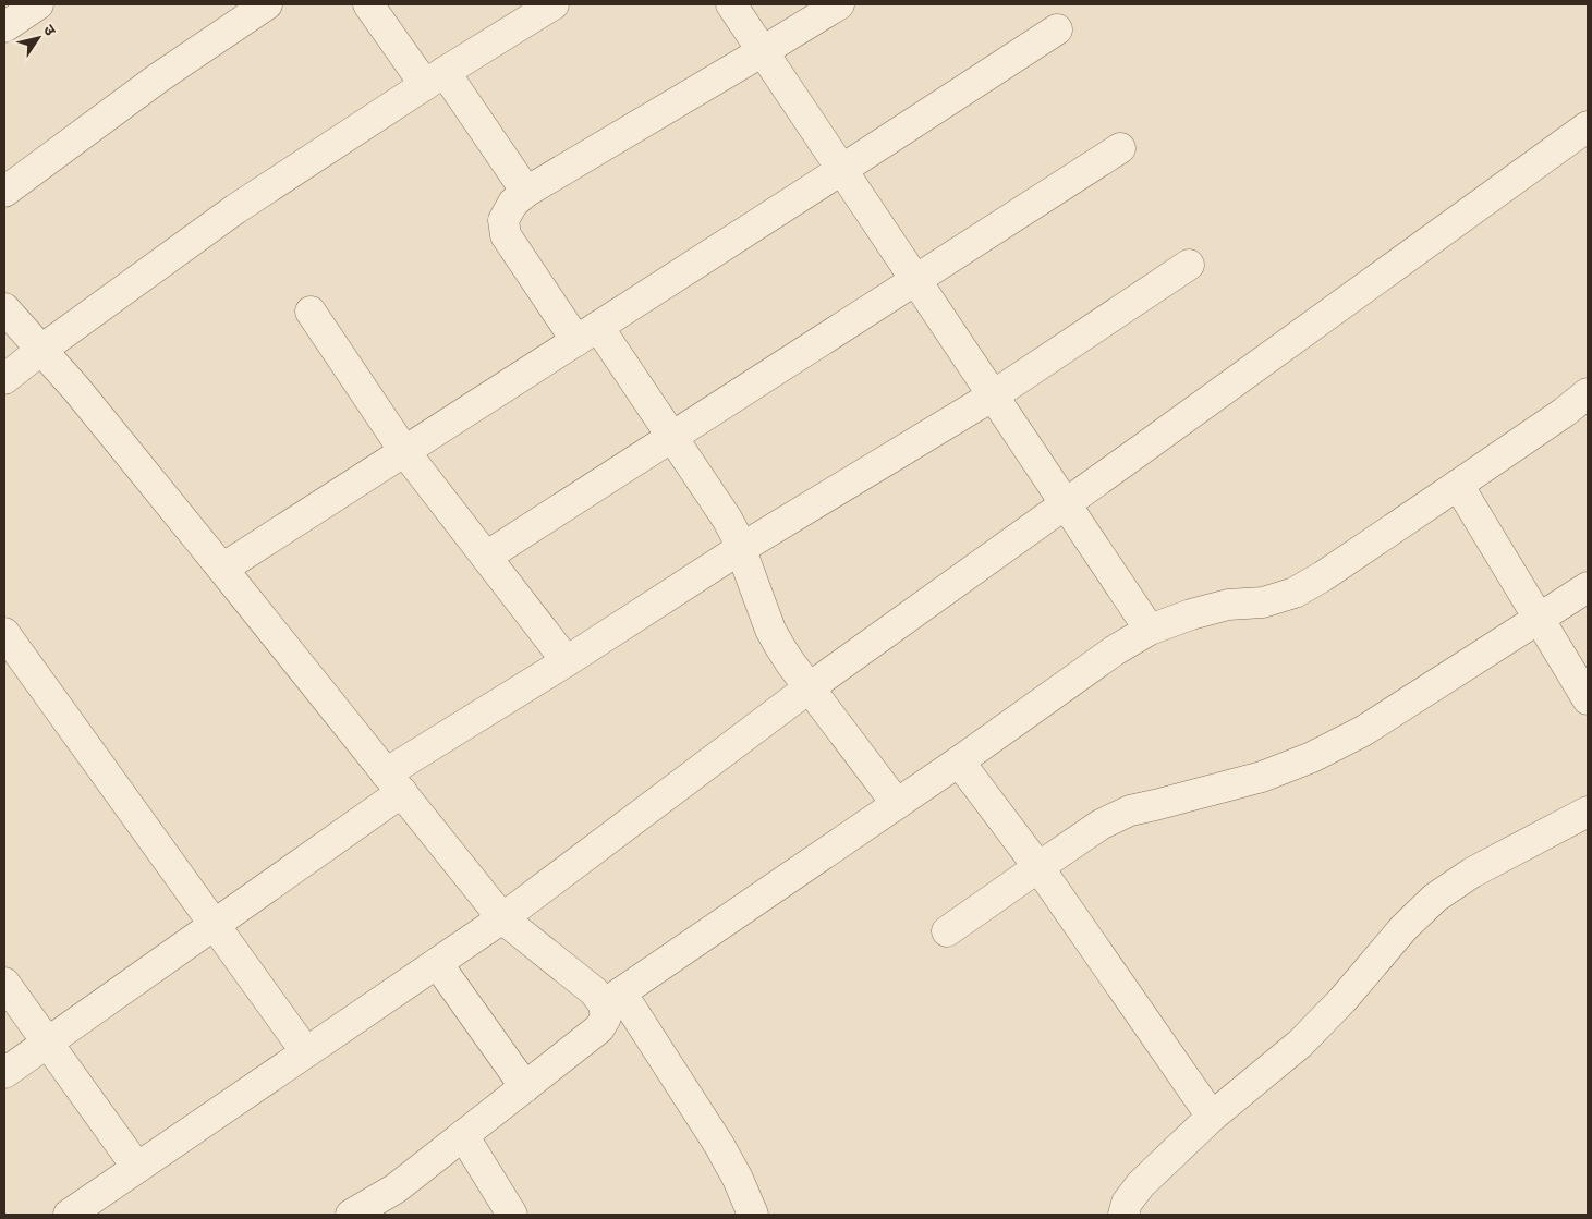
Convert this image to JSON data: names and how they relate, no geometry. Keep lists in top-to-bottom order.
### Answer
{
  "north": "top right"
}
